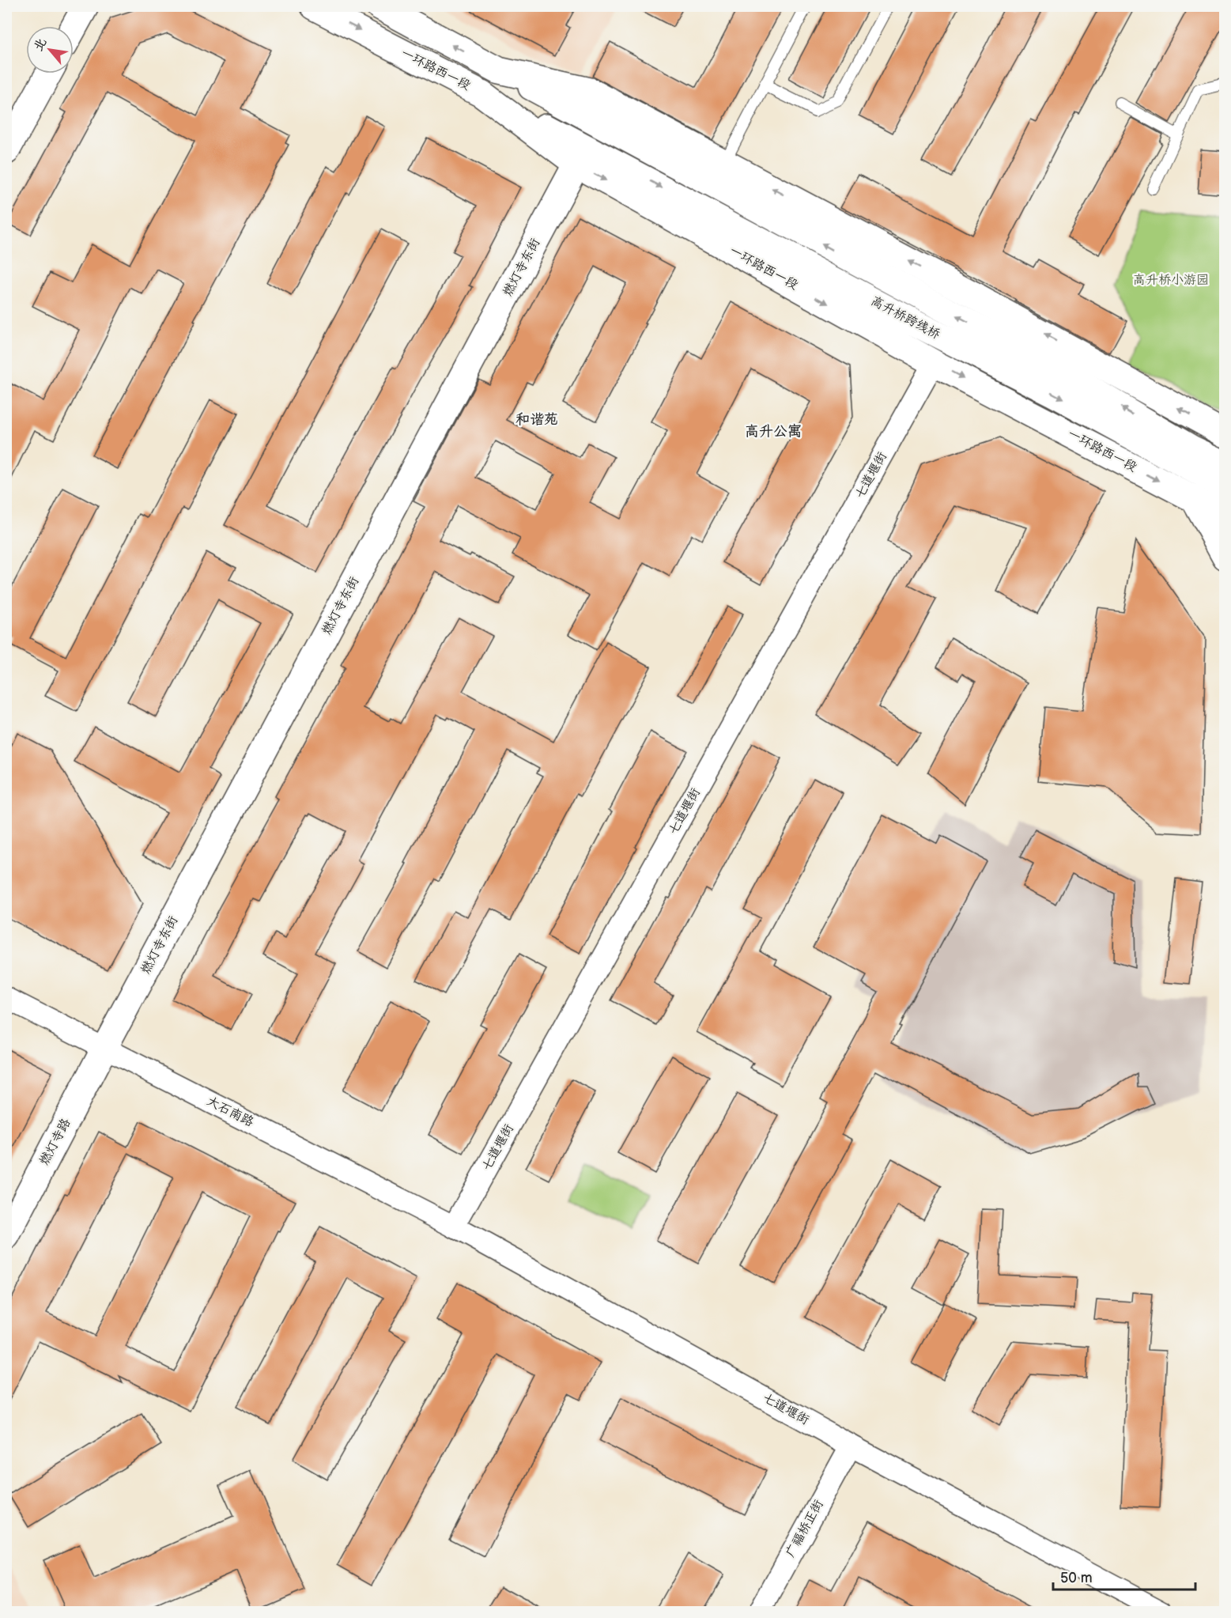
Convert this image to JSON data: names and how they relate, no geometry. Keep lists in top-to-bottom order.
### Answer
{
  "streets": {
    "main road": [
      "一环路西一段",
      "燃灯寺东街",
      "高升桥跨线桥",
      "燃灯寺路"
    ],
    "street": ["七道堰街", "大石南路", "广福桥正街"]
  },
  "crossings": [
    ["一环路西一段", "燃灯寺东街"],
    ["一环路西一段", "高升桥跨线桥"],
    ["一环路西一段", "七道堰街"],
    ["燃灯寺东街", "高升桥跨线桥"],
    ["燃灯寺东街", "大石南路"],
    ["燃灯寺东街", "燃灯寺路"],
    ["七道堰街", "大石南路"],
    ["七道堰街", "广福桥正街"],
    ["大石南路", "燃灯寺路"]
  ],
  "districts": ["和谐苑", "高升公寓"],
  "parks": ["高升桥小游园"],
  "scale_bar": "50 m",
  "north": "top left"
}
